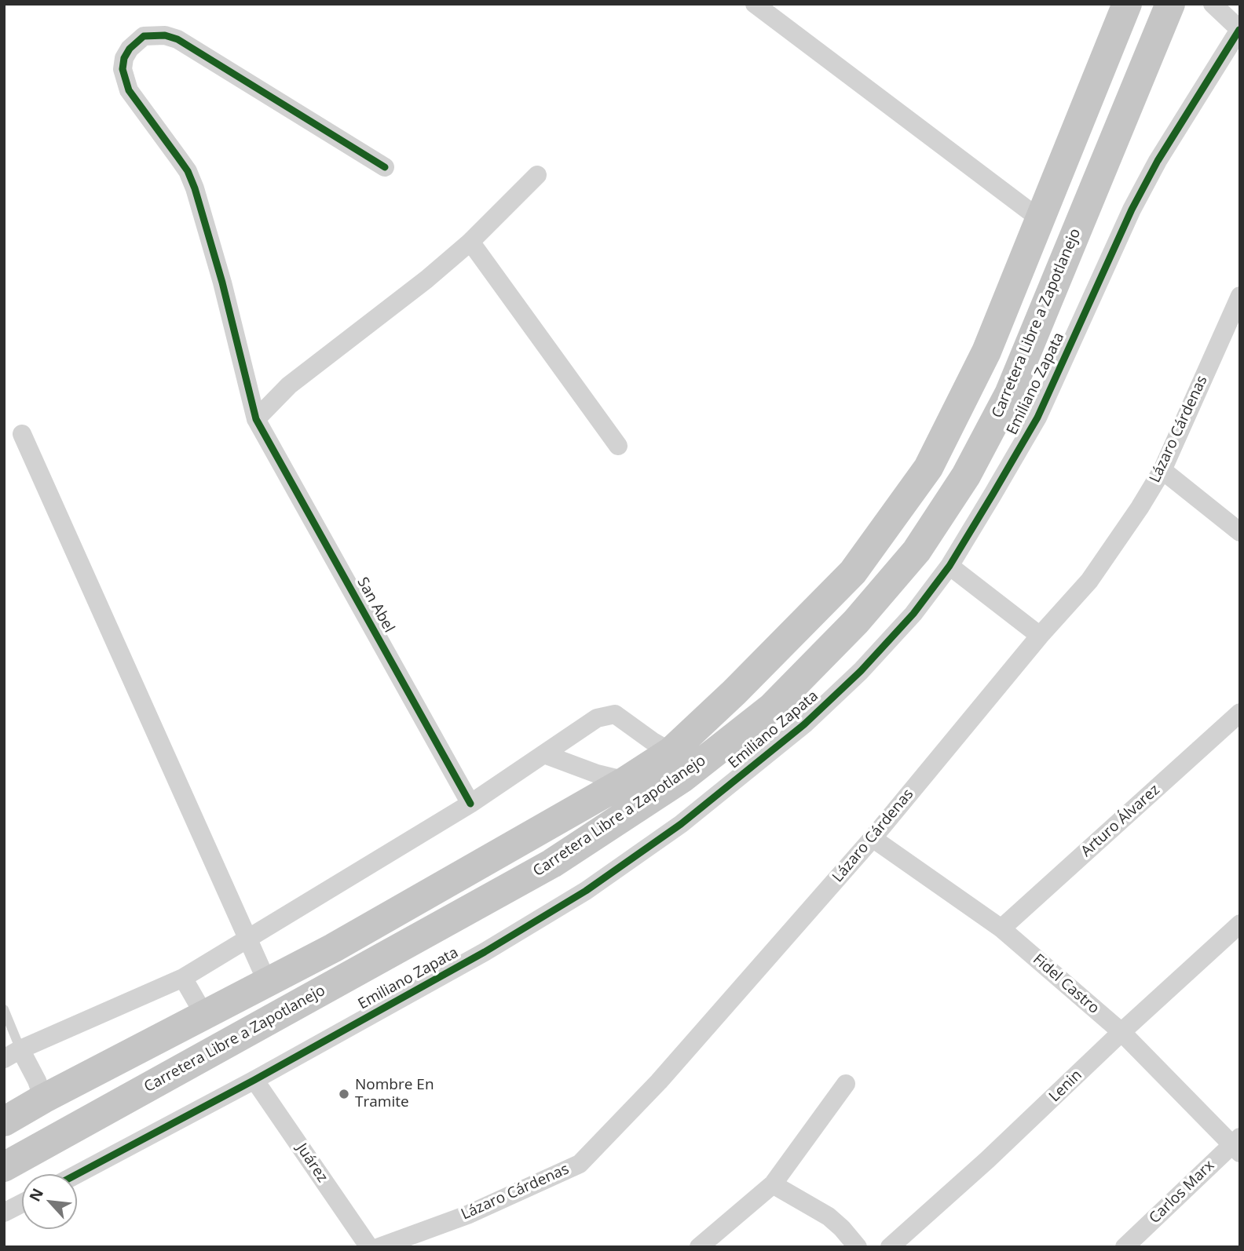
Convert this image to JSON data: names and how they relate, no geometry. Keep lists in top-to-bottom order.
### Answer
{
  "streets": {
    "main road": ["Carretera Libre a Zapotlanejo"],
    "street": [
      "Emiliano Zapata",
      "Lázaro Cárdenas",
      "San Abel",
      "Arturo Álvarez",
      "Fidel Castro",
      "Lenin",
      "Juárez",
      "Carlos Marx"
    ]
  },
  "crossings": [
    ["Emiliano Zapata", "Juárez"],
    ["Lázaro Cárdenas", "Fidel Castro"],
    ["Arturo Álvarez", "Fidel Castro"],
    ["Fidel Castro", "Lenin"],
    ["Fidel Castro", "Carlos Marx"]
  ],
  "places": ["Nombre En Tramite"],
  "north": "top left"
}
